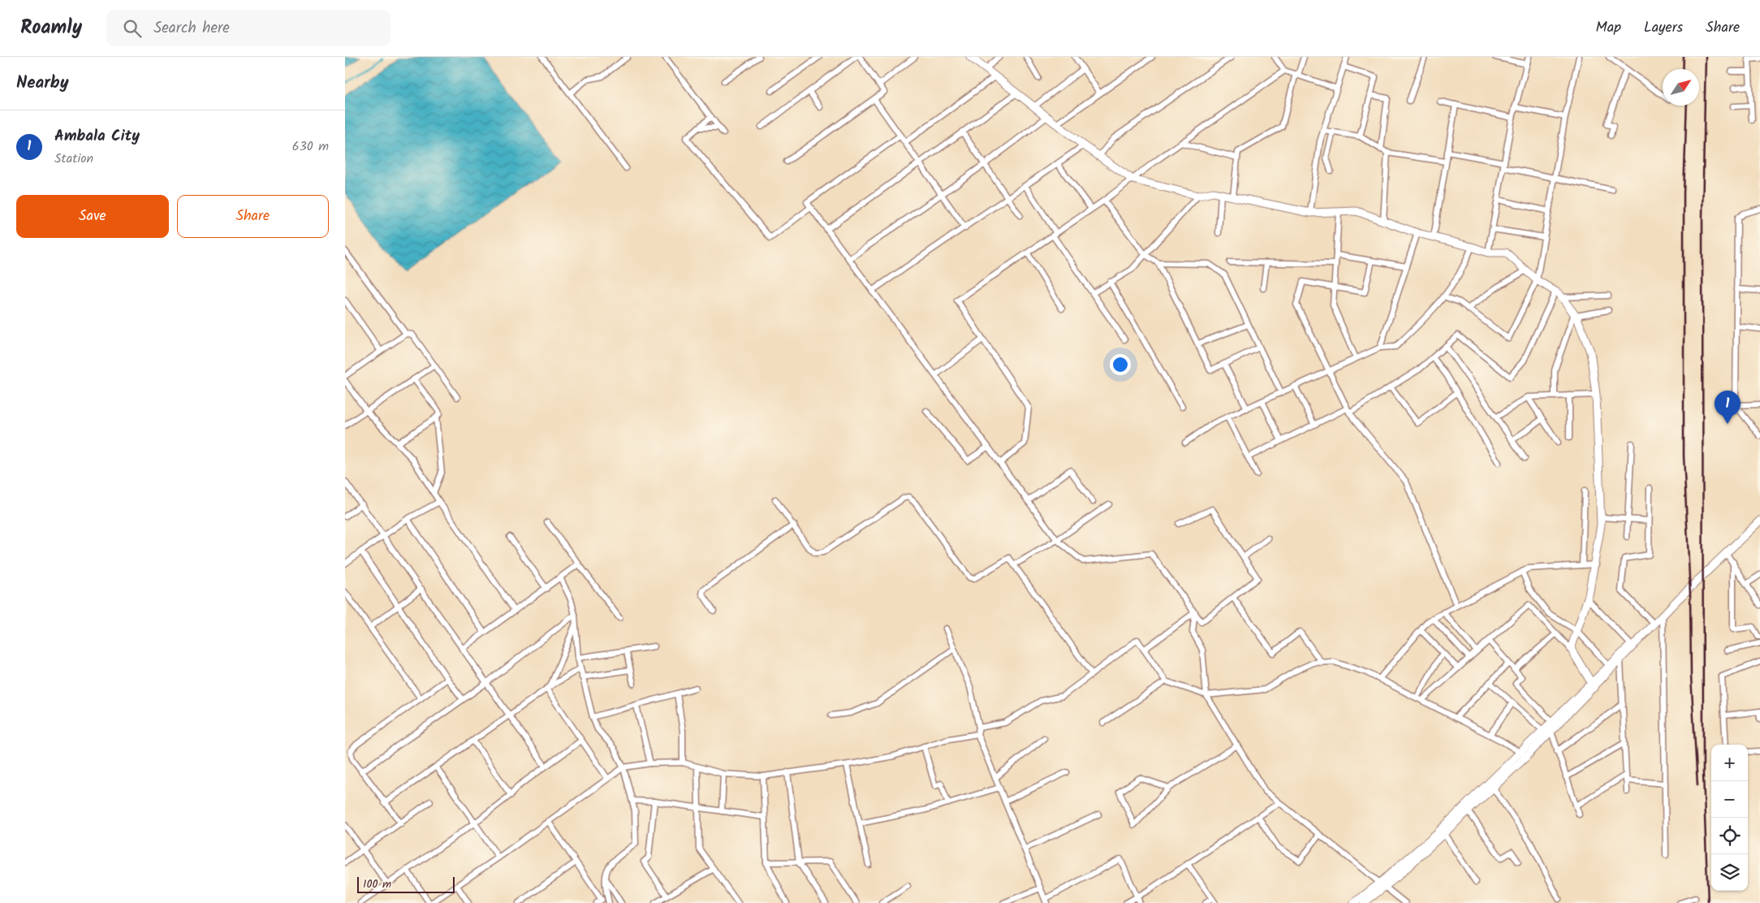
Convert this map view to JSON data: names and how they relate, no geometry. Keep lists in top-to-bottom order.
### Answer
{
  "scale_bar": "100 m",
  "north": "top right",
  "page": {
    "header": "Roamly",
    "search": "Search here",
    "nav": ["Map", "Layers", "Share"],
    "heading": "Nearby",
    "list": [
      {
        "mark": "1",
        "name": "Ambala City",
        "note": "Station",
        "value": "630 m"
      }
    ],
    "buttons": ["Save", "Share"],
    "pins": "1",
    "map_buttons": ["+", "−"],
    "scale": "100 m"
  }
}
